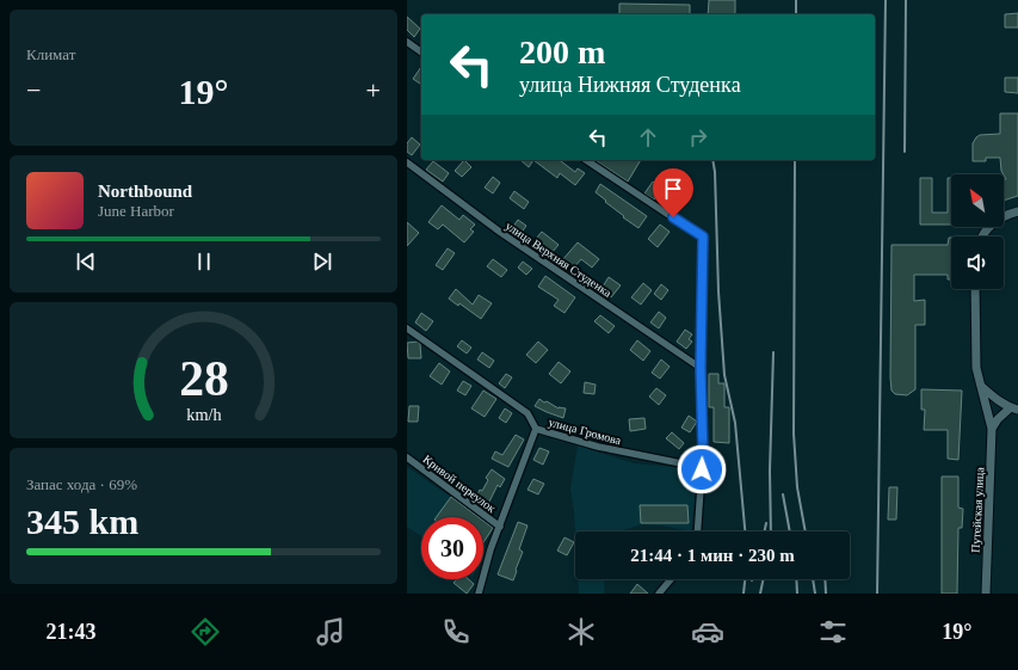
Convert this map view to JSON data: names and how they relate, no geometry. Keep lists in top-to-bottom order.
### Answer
{
  "streets": {
    "street": [
      "улица Верхняя Cтуденка",
      "улица Громова",
      "Кривой переулок",
      "Путейская улица"
    ]
  },
  "north": "top left",
  "page": {
    "tile": [
      "Климат",
      ["Запас хода · 69%", "345 km"]
    ],
    "turn": ["200 m", "улица Нижняя Cтуденкa"],
    "heat": ["−", "19°", "+"],
    "song": ["Northbound", "June Harbor"],
    "limit": "30",
    "trip": "21:44 · 1 мин · 230 m",
    "tabs": ["21:43", "19°"],
    "gauge": ["28", "km/h"]
  }
}
